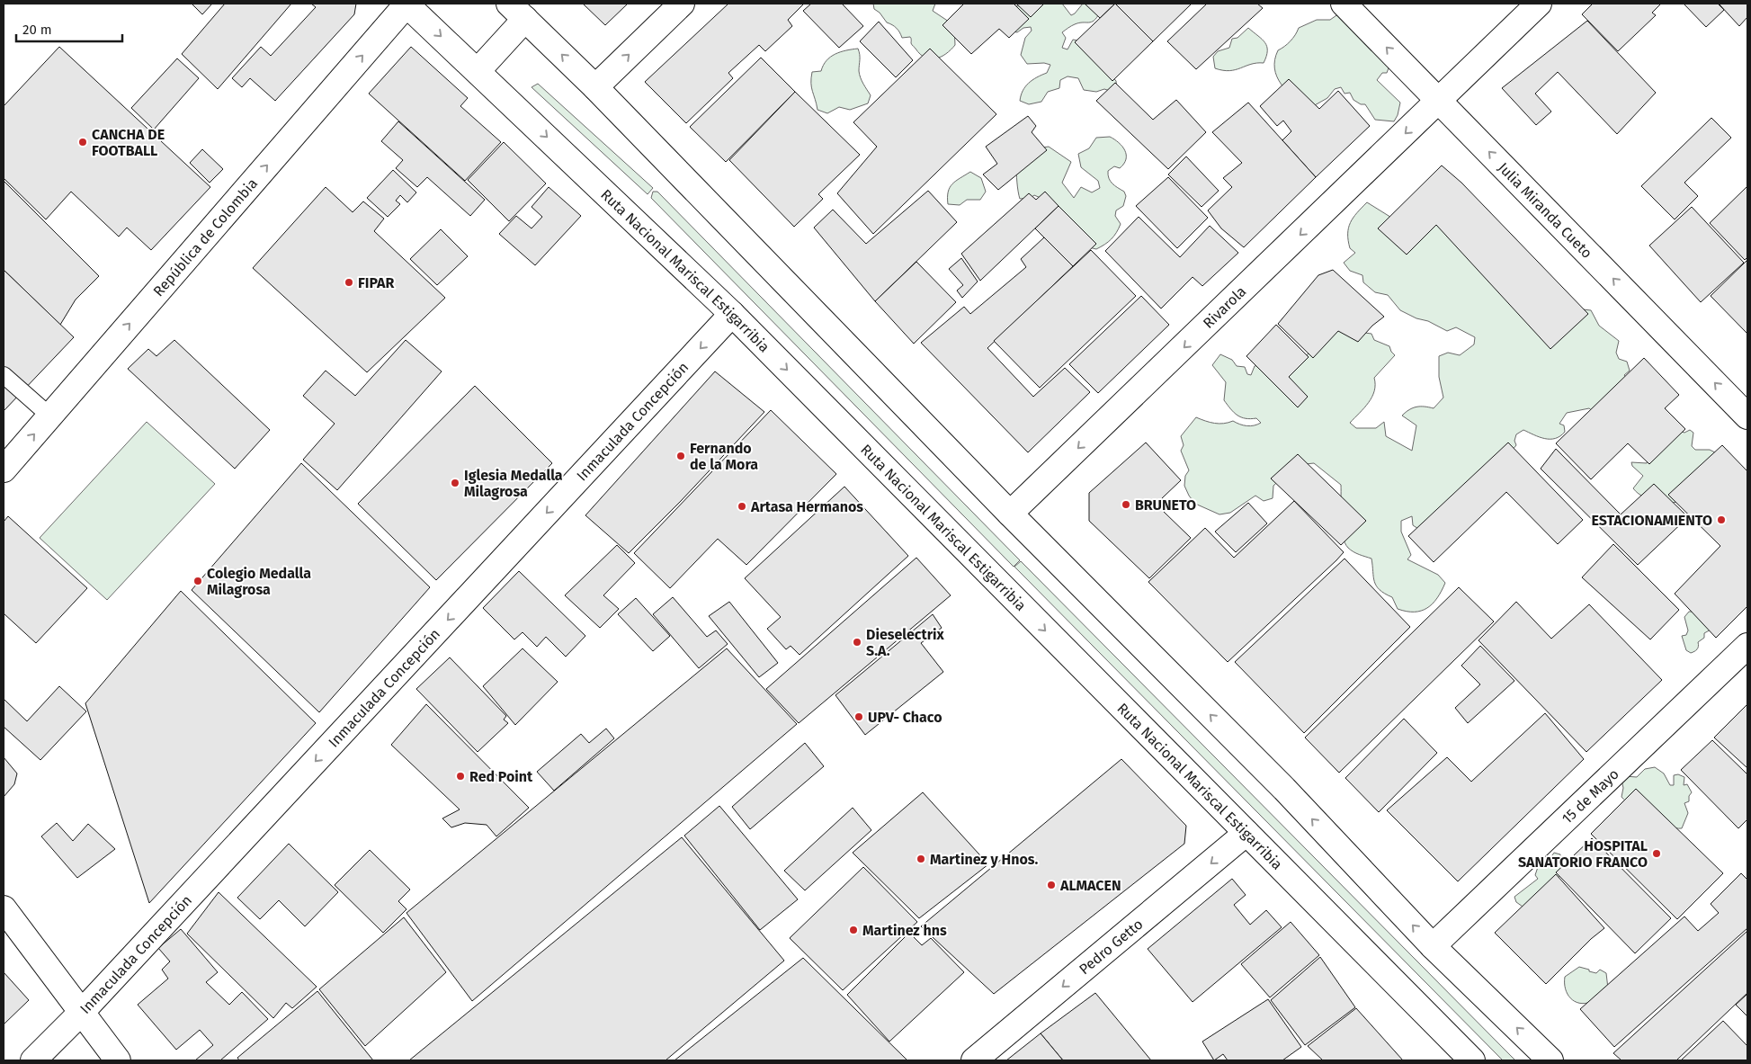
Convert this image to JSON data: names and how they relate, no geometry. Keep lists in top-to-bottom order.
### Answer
{
  "streets": {
    "main road": [
      "Julia Miranda Cueto",
      "República de Colombia",
      "Ruta Nacional Mariscal Estigarribia",
      "Rivarola",
      "Inmaculada Concepción",
      "15 de Mayo",
      "Pedro Getto"
    ]
  },
  "crossings": [
    ["Julia Miranda Cueto", "Rivarola"],
    ["República de Colombia", "Ruta Nacional Mariscal Estigarribia"],
    ["Ruta Nacional Mariscal Estigarribia", "Inmaculada Concepción"],
    ["Ruta Nacional Mariscal Estigarribia", "Pedro Getto"]
  ],
  "one_way": [
    "Julia Miranda Cueto",
    "República de Colombia",
    "Rivarola",
    "Inmaculada Concepción",
    "Pedro Getto"
  ],
  "places": [
    "CANCHA DE FOOTBALL",
    "FIPAR",
    "Fernando de la Mora",
    "Iglesia Medalla Milagrosa",
    "BRUNETO",
    "Artasa Hermanos",
    "ESTACIONAMIENTO",
    "Colegio Medalla Milagrosa",
    "Dieselectrix S.A.",
    "UPV- Chaco",
    "Red Point",
    "HOSPITAL SANATORIO FRANCO",
    "Martinez y Hnos.",
    "ALMACEN",
    "Martinez hns"
  ],
  "scale_bar": "20 m"
}
